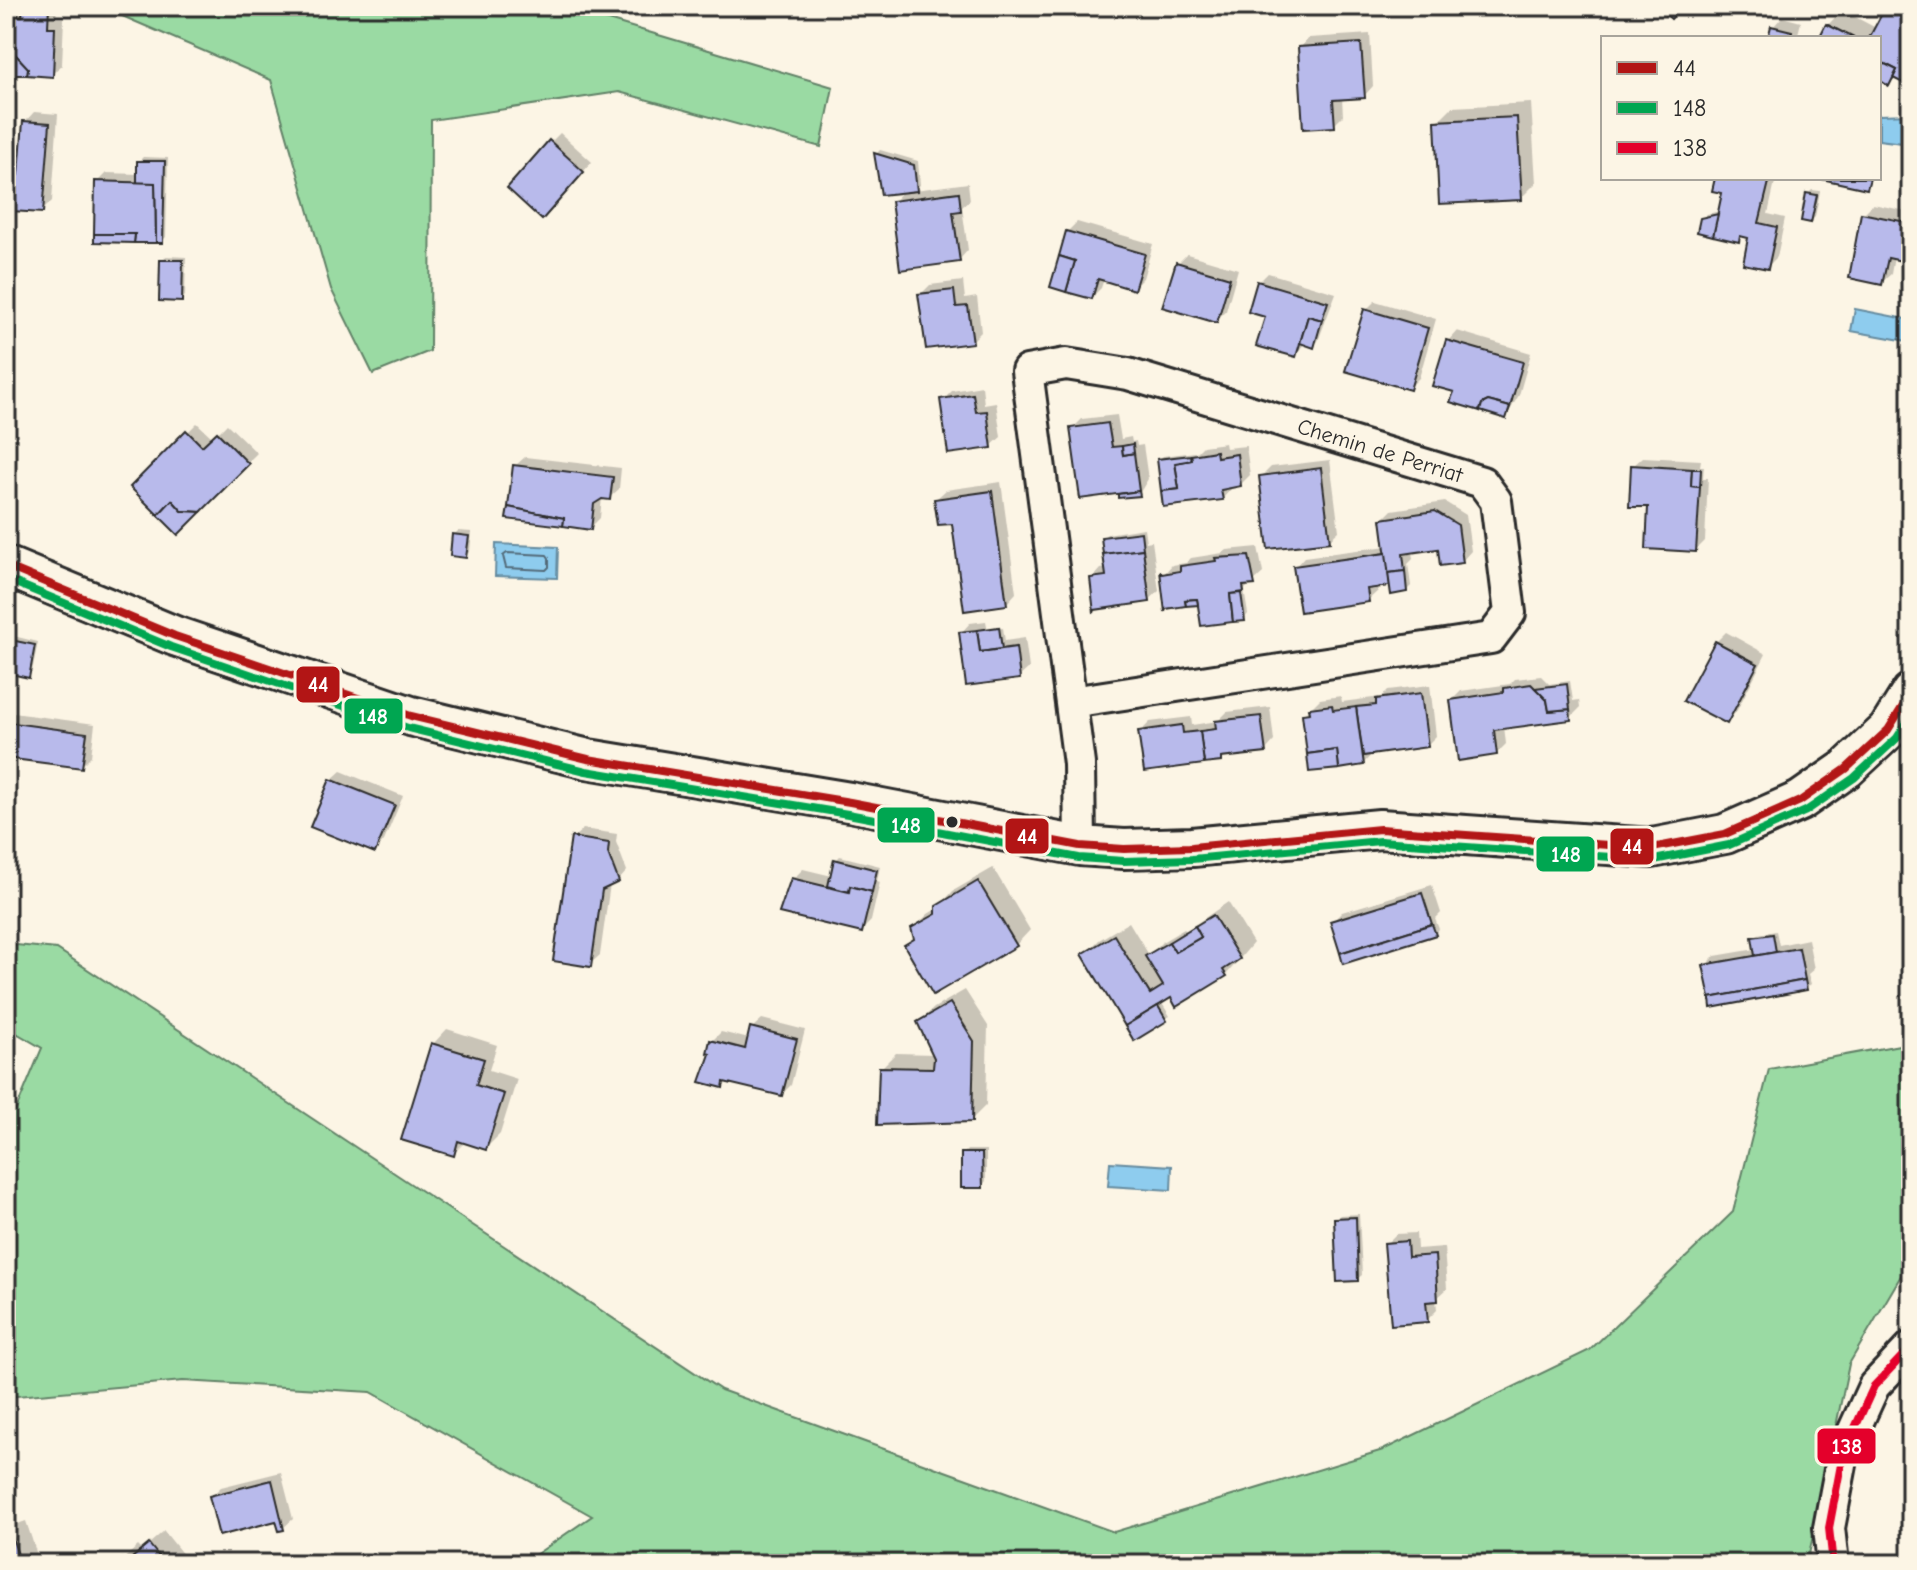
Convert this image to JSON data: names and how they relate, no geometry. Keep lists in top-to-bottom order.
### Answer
{
  "streets": {
    "street": ["Chemin de Perriat"]
  },
  "lines": ["transit line 44", "transit line 148", "transit line 138"],
  "legend": ["44", "148", "138"]
}
